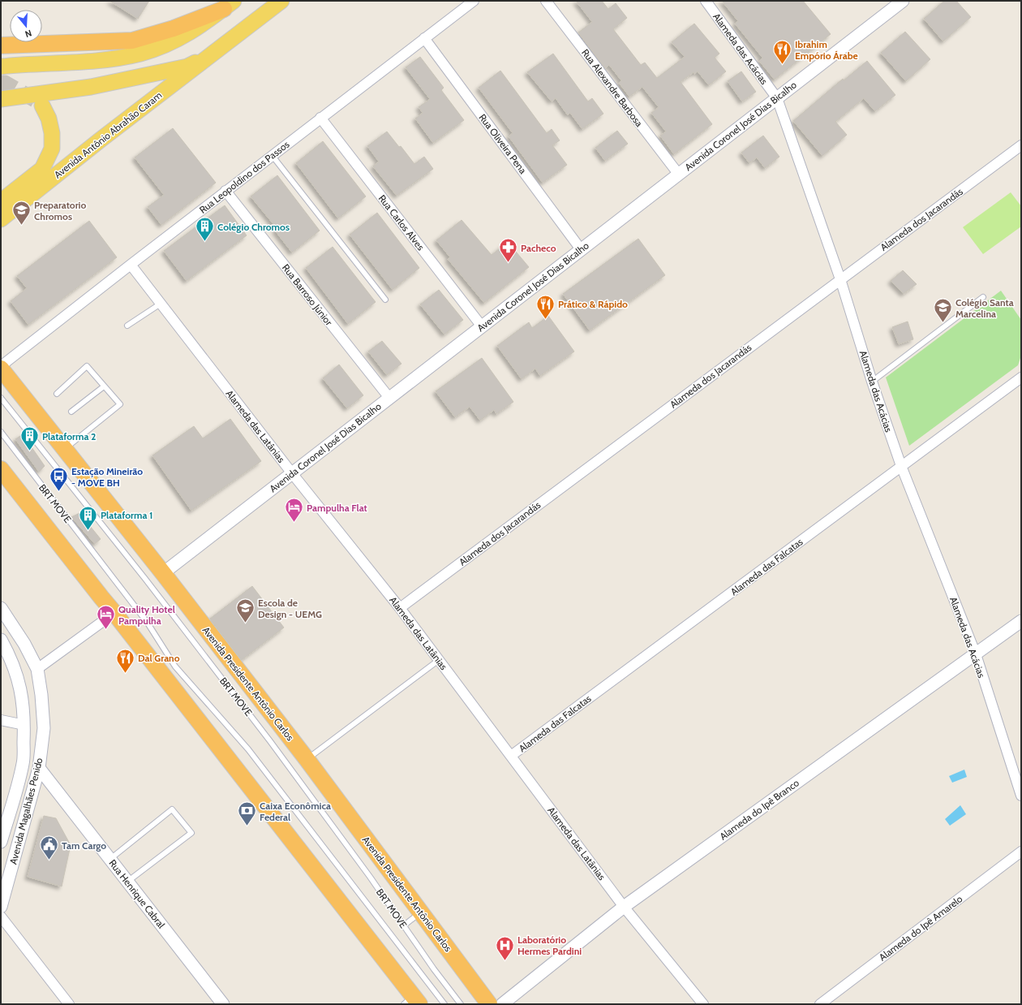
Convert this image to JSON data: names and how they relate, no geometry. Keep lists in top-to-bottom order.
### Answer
{
  "streets": {
    "highway": ["Avenida Presidente Antônio Carlos"],
    "main road": ["Avenida Antônio Abrahão Caram"],
    "street": [
      "Alameda das Acácias",
      "Rua Alexandre Barbosa",
      "Avenida Coronel José Dias Bicalho",
      "Rua Oliveira Pena",
      "Rua Leopoldino dos Passos",
      "Alameda dos Jacarandás",
      "Rua Carlos Alves",
      "Rua Barroso Júnior",
      "Alameda das Latânias",
      "Alameda das Falcatas",
      "Alameda do Ipê Branco",
      "Avenida Magalhães Penido",
      "Rua Henrique Cabral",
      "Alameda do Ipê Amarelo"
    ],
    "lane": ["BRT MOVE"]
  },
  "crossings": [
    ["Alameda das Acácias", "Avenida Coronel José Dias Bicalho"],
    ["Alameda das Acácias", "Alameda dos Jacarandás"],
    ["Alameda das Acácias", "Alameda das Falcatas"],
    ["Alameda das Acácias", "Alameda do Ipê Branco"],
    ["Rua Alexandre Barbosa", "Avenida Coronel José Dias Bicalho"],
    ["Avenida Coronel José Dias Bicalho", "Rua Oliveira Pena"],
    ["Avenida Coronel José Dias Bicalho", "Rua Carlos Alves"],
    ["Avenida Coronel José Dias Bicalho", "Rua Barroso Júnior"],
    ["Avenida Coronel José Dias Bicalho", "Alameda das Latânias"],
    ["Avenida Coronel José Dias Bicalho", "Avenida Presidente Antônio Carlos"],
    ["Rua Oliveira Pena", "Rua Leopoldino dos Passos"],
    ["Rua Leopoldino dos Passos", "Rua Carlos Alves"],
    ["Rua Leopoldino dos Passos", "Rua Barroso Júnior"],
    ["Rua Leopoldino dos Passos", "Alameda das Latânias"],
    ["Rua Leopoldino dos Passos", "Avenida Presidente Antônio Carlos"],
    ["Alameda dos Jacarandás", "Alameda das Latânias"],
    ["Alameda das Latânias", "Alameda das Falcatas"],
    ["Alameda das Latânias", "Alameda do Ipê Branco"],
    ["Avenida Magalhães Penido", "Rua Henrique Cabral"]
  ],
  "places": {
    "restaurant": ["Ibrahim Empório Árabe", "Prático & Rápido", "Dal Grano"],
    "school or university": ["Preparatorio Chromos", "Colégio Santa Marcelina", "Escola de Design - UEMG"],
    "building": ["Colégio Chromos", "Plataforma 2", "Plataforma 1"],
    "pharmacy": ["Pacheco"],
    "bus stop": ["Estação Mineirão - MOVE BH"],
    "hotel": ["Pampulha Flat", "Quality Hotel Pampulha"],
    "bank": ["Caixa Econômica Federal"],
    "public building": ["Tam Cargo"],
    "hospital": ["Laboratório Hermes Pardini"]
  },
  "north": "bottom"
}
